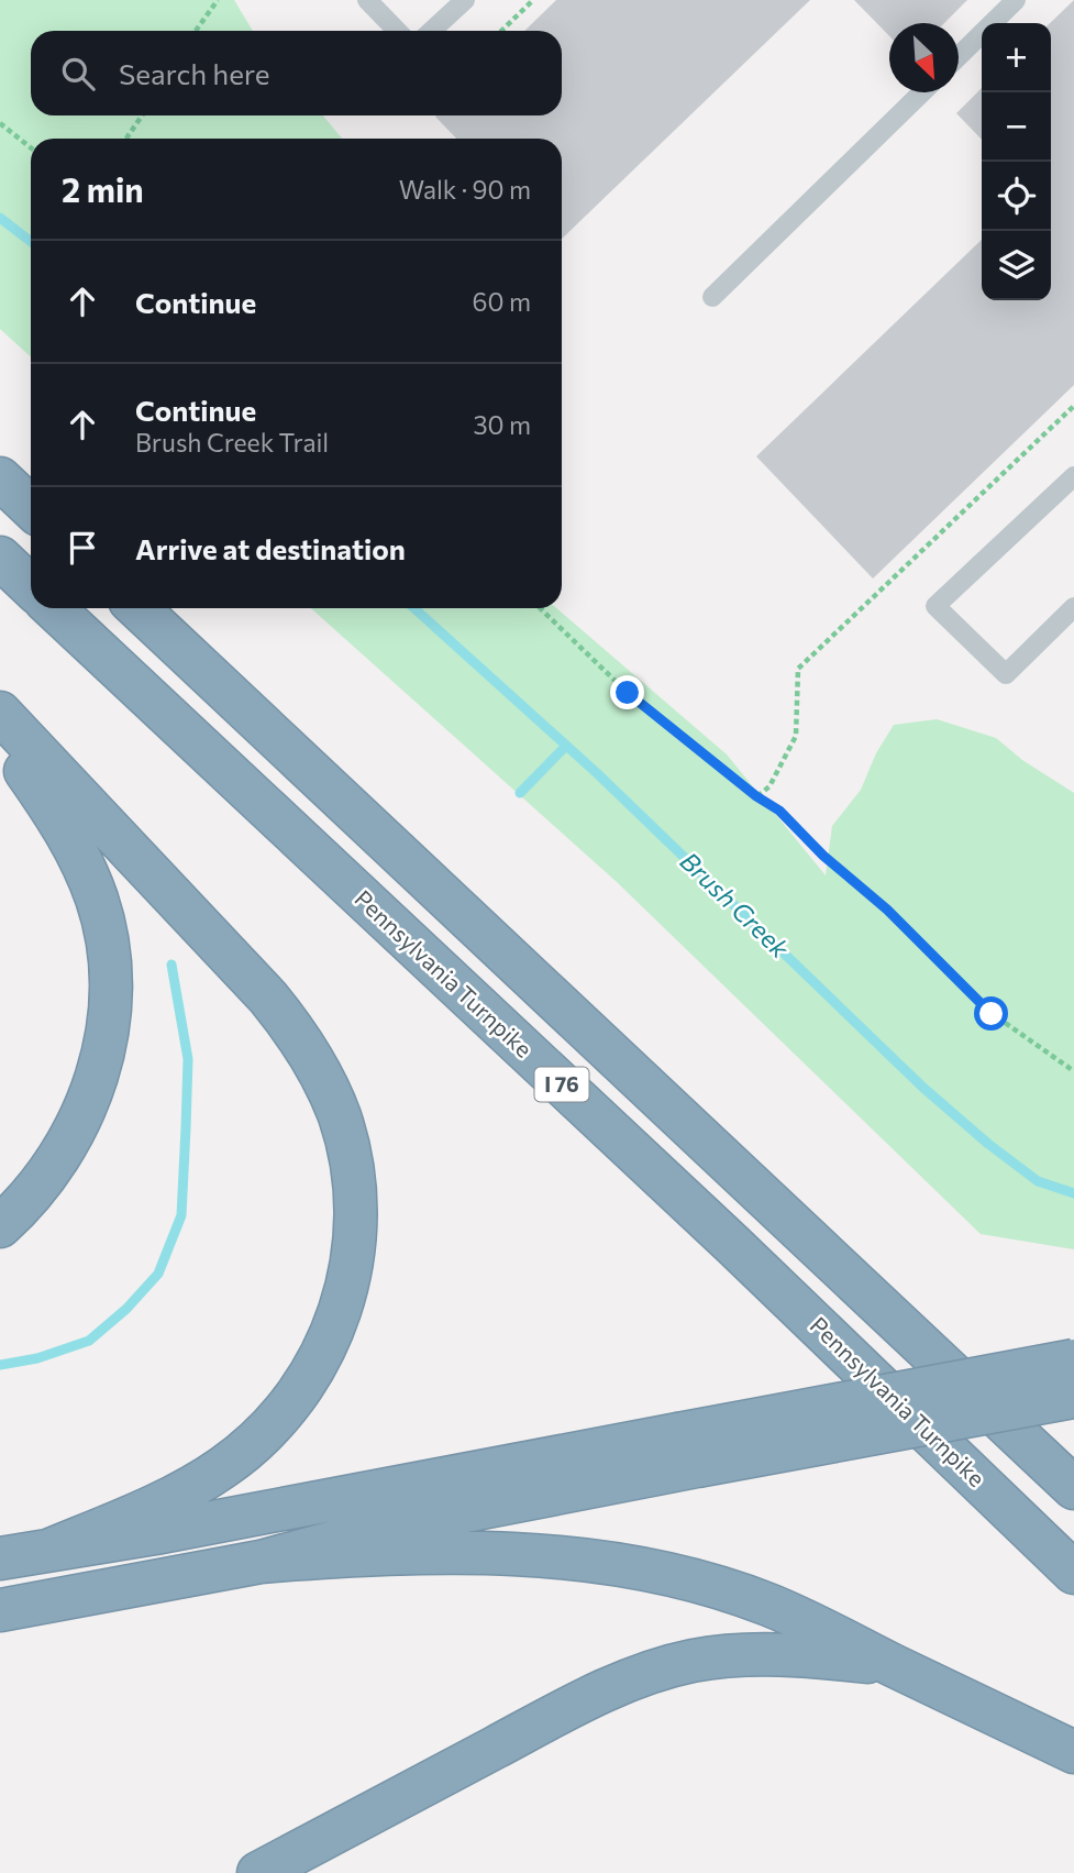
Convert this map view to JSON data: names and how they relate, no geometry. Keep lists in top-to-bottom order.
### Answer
{
  "streets": {
    "highway": ["Pennsylvania Turnpike", "I 76"]
  },
  "water": ["Brush Creek"],
  "north": "bottom right",
  "page": {
    "map_buttons": ["+", "−"],
    "search": "Search here",
    "heading": ["2 min", "Walk · 90 m"],
    "list": [
      ["Continue", "60 m"],
      ["Continue", "Brush Creek Trail", "30 m"],
      "Arrive at destination"
    ]
  }
}
